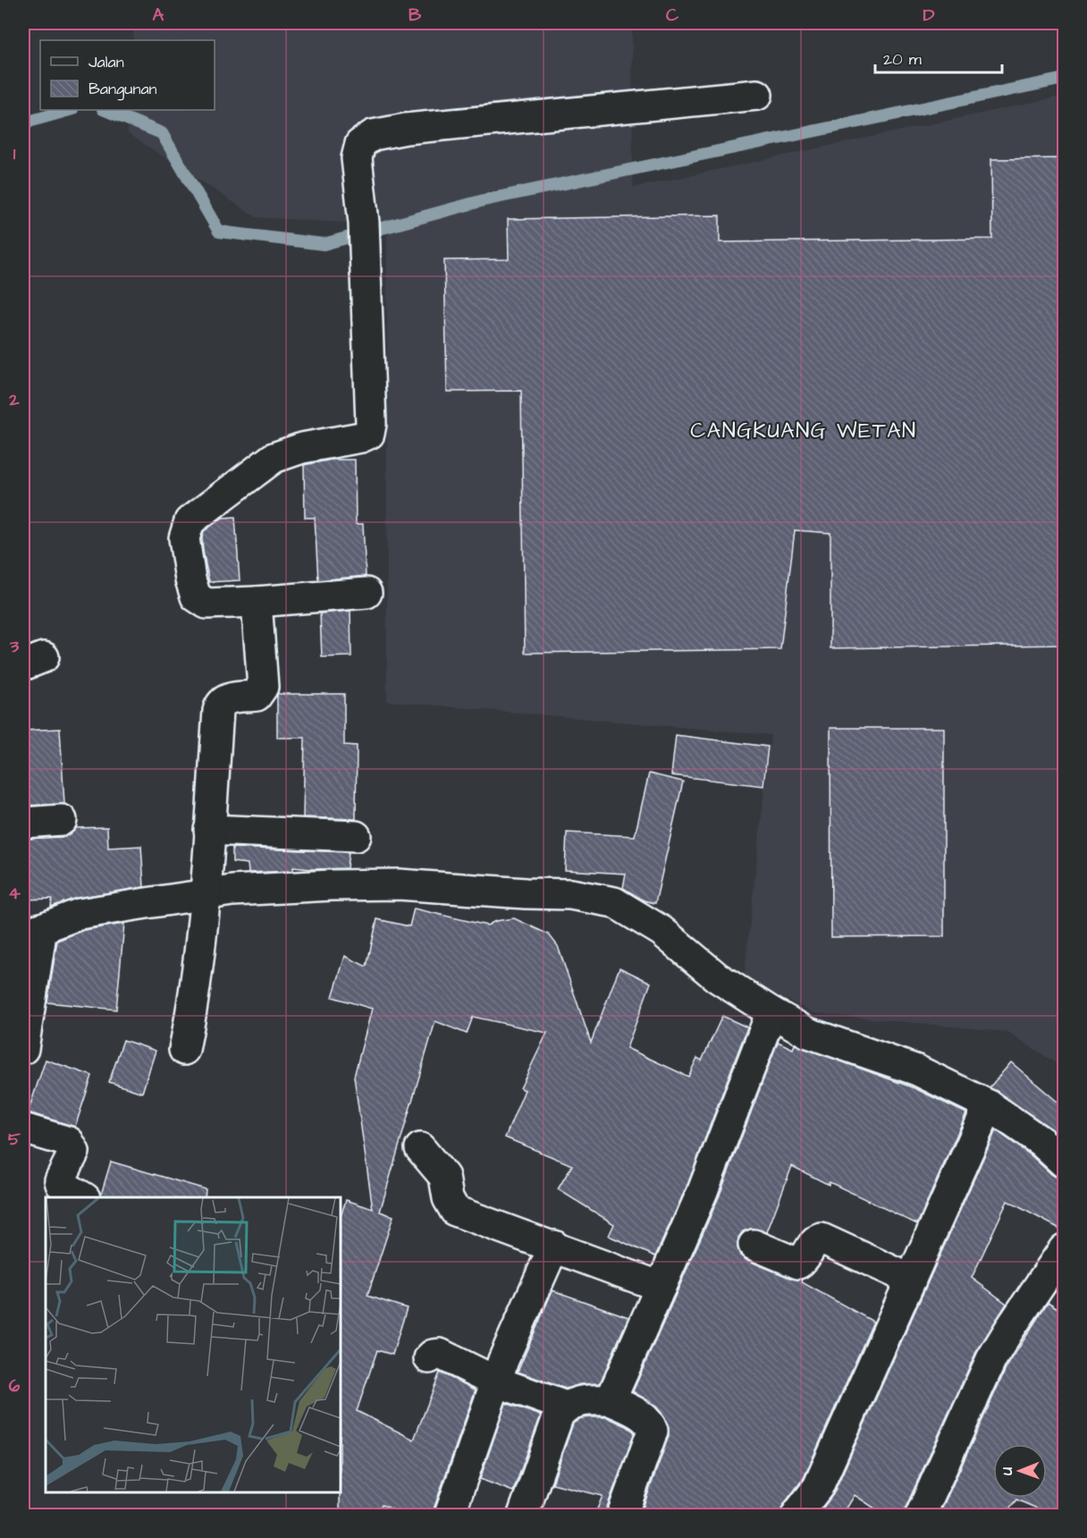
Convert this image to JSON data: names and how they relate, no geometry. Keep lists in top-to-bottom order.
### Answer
{
  "districts": ["CANGKUANG WETAN"],
  "legend": ["Jalan", "Bangunan"],
  "scale_bar": "20 m",
  "north": "left",
  "grid": {
    "columns": [
      "A",
      "B",
      "C",
      "D"
    ],
    "rows": [
      "1",
      "2",
      "3",
      "4",
      "5",
      "6"
    ]
  }
}
